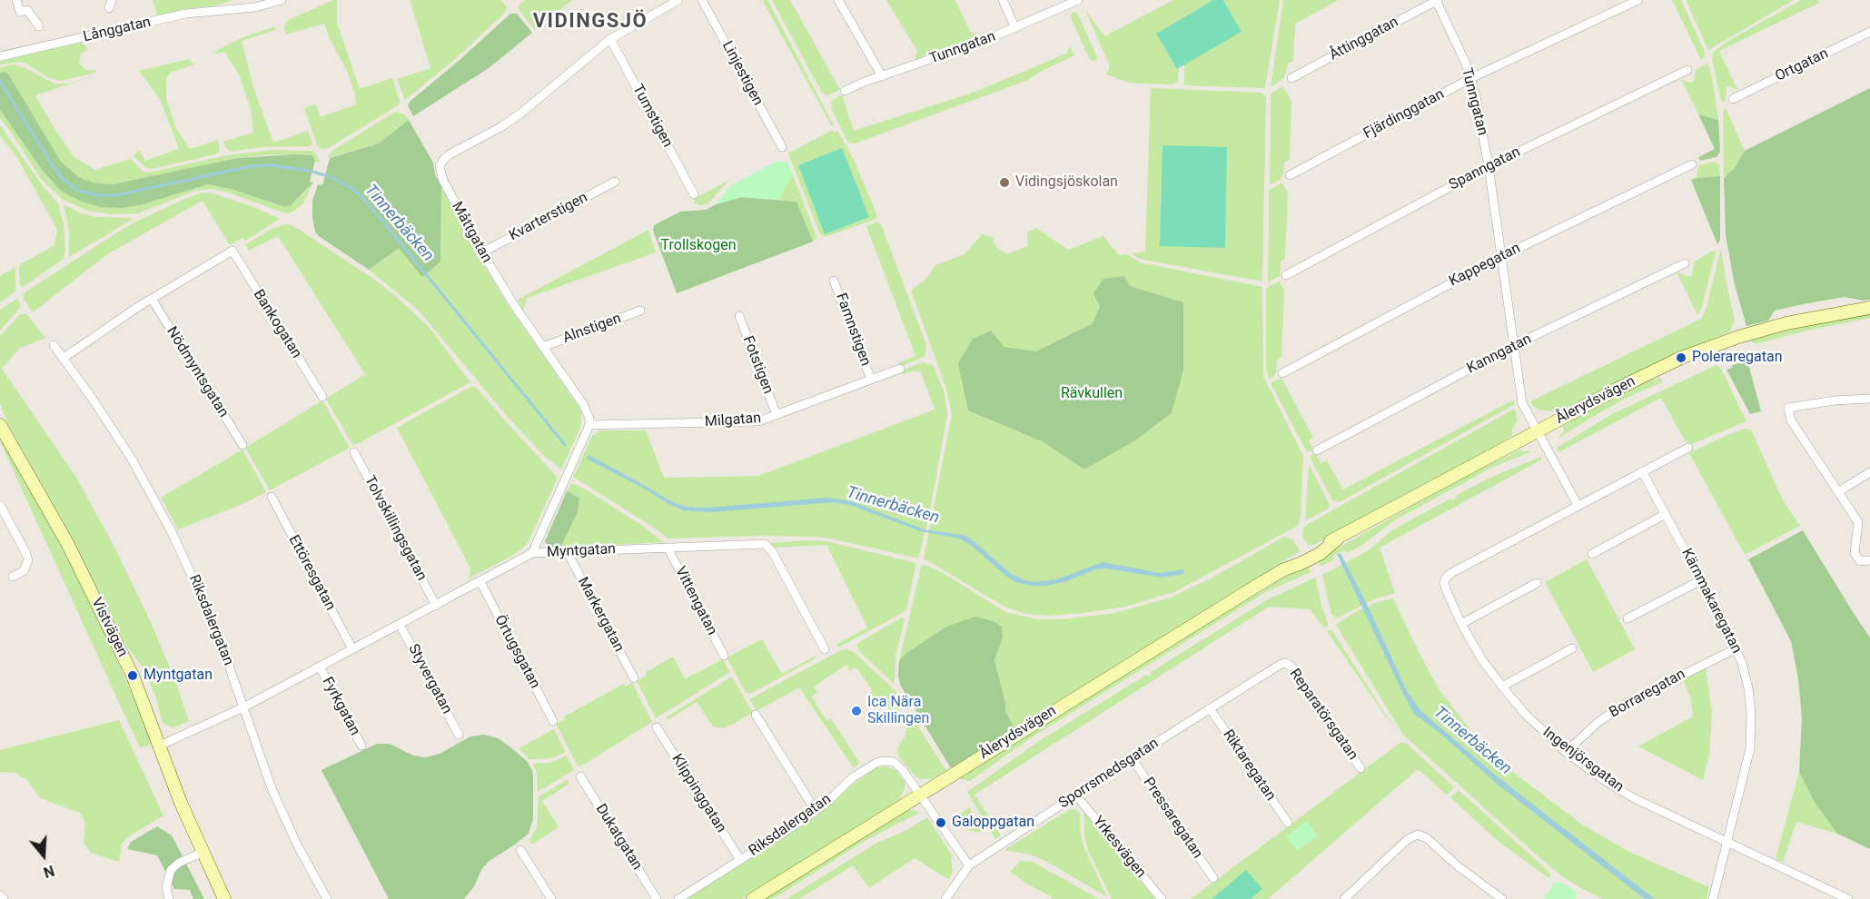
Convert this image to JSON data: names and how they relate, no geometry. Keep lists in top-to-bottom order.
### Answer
{
  "streets": {
    "main road": ["Ålerydsvägen", "Vistvägen"],
    "street": [
      "Långgatan",
      "Åttinggatan",
      "Tunngatan",
      "Ortgatan",
      "Linjestigen",
      "Fjärdinggatan",
      "Tumstigen",
      "Spanngatan",
      "Kvarterstigen",
      "Måttgatan",
      "Kappegatan",
      "Bankogatan",
      "Alnstigen",
      "Famnstigen",
      "Kanngatan",
      "Fotstigen",
      "Nödmyntsgatan",
      "Milgatan",
      "Tolvskillingsgatan",
      "Myntgatan",
      "Ettöresgatan",
      "Vittengatan",
      "Kärnmakaregatan",
      "Markergatan",
      "Riksdalergatan",
      "Örtugsgatan",
      "Styvergatan",
      "Borraregatan",
      "Fyrkgatan",
      "Reparatörsgatan",
      "Ingenjörsgatan",
      "Riktaregatan",
      "Sporrsmedsgatan",
      "Klippinggatan",
      "Pressaregatan",
      "Dukatgatan",
      "Yrkesvägen"
    ]
  },
  "crossings": [
    ["Åttinggatan", "Tunngatan"],
    ["Tunngatan", "Fjärdinggatan"],
    ["Tunngatan", "Spanngatan"],
    ["Tunngatan", "Kappegatan"],
    ["Tunngatan", "Kanngatan"],
    ["Tunngatan", "Ålerydsvägen"],
    ["Tumstigen", "Måttgatan"],
    ["Kvarterstigen", "Måttgatan"],
    ["Måttgatan", "Alnstigen"],
    ["Måttgatan", "Milgatan"],
    ["Bankogatan", "Nödmyntsgatan"],
    ["Famnstigen", "Milgatan"],
    ["Fotstigen", "Milgatan"],
    ["Ålerydsvägen", "Riksdalergatan"],
    ["Tolvskillingsgatan", "Myntgatan"],
    ["Myntgatan", "Ettöresgatan"],
    ["Myntgatan", "Vittengatan"],
    ["Myntgatan", "Markergatan"],
    ["Myntgatan", "Riksdalergatan"],
    ["Myntgatan", "Vistvägen"],
    ["Myntgatan", "Örtugsgatan"],
    ["Myntgatan", "Styvergatan"],
    ["Myntgatan", "Fyrkgatan"],
    ["Kärnmakaregatan", "Borraregatan"],
    ["Kärnmakaregatan", "Ingenjörsgatan"],
    ["Riksdalergatan", "Klippinggatan"],
    ["Borraregatan", "Ingenjörsgatan"],
    ["Reparatörsgatan", "Sporrsmedsgatan"],
    ["Riktaregatan", "Sporrsmedsgatan"],
    ["Sporrsmedsgatan", "Pressaregatan"],
    ["Sporrsmedsgatan", "Yrkesvägen"]
  ],
  "districts": ["VIDINGSJÖ"],
  "water": ["Tinnerbäcken"],
  "parks": ["Trollskogen", "Rävkullen"],
  "places": [
    "Vidingsjöskolan",
    "Poleraregatan",
    "Myntgatan",
    "Ica Nära Skillingen",
    "Galoppgatan"
  ],
  "north": "bottom"
}
